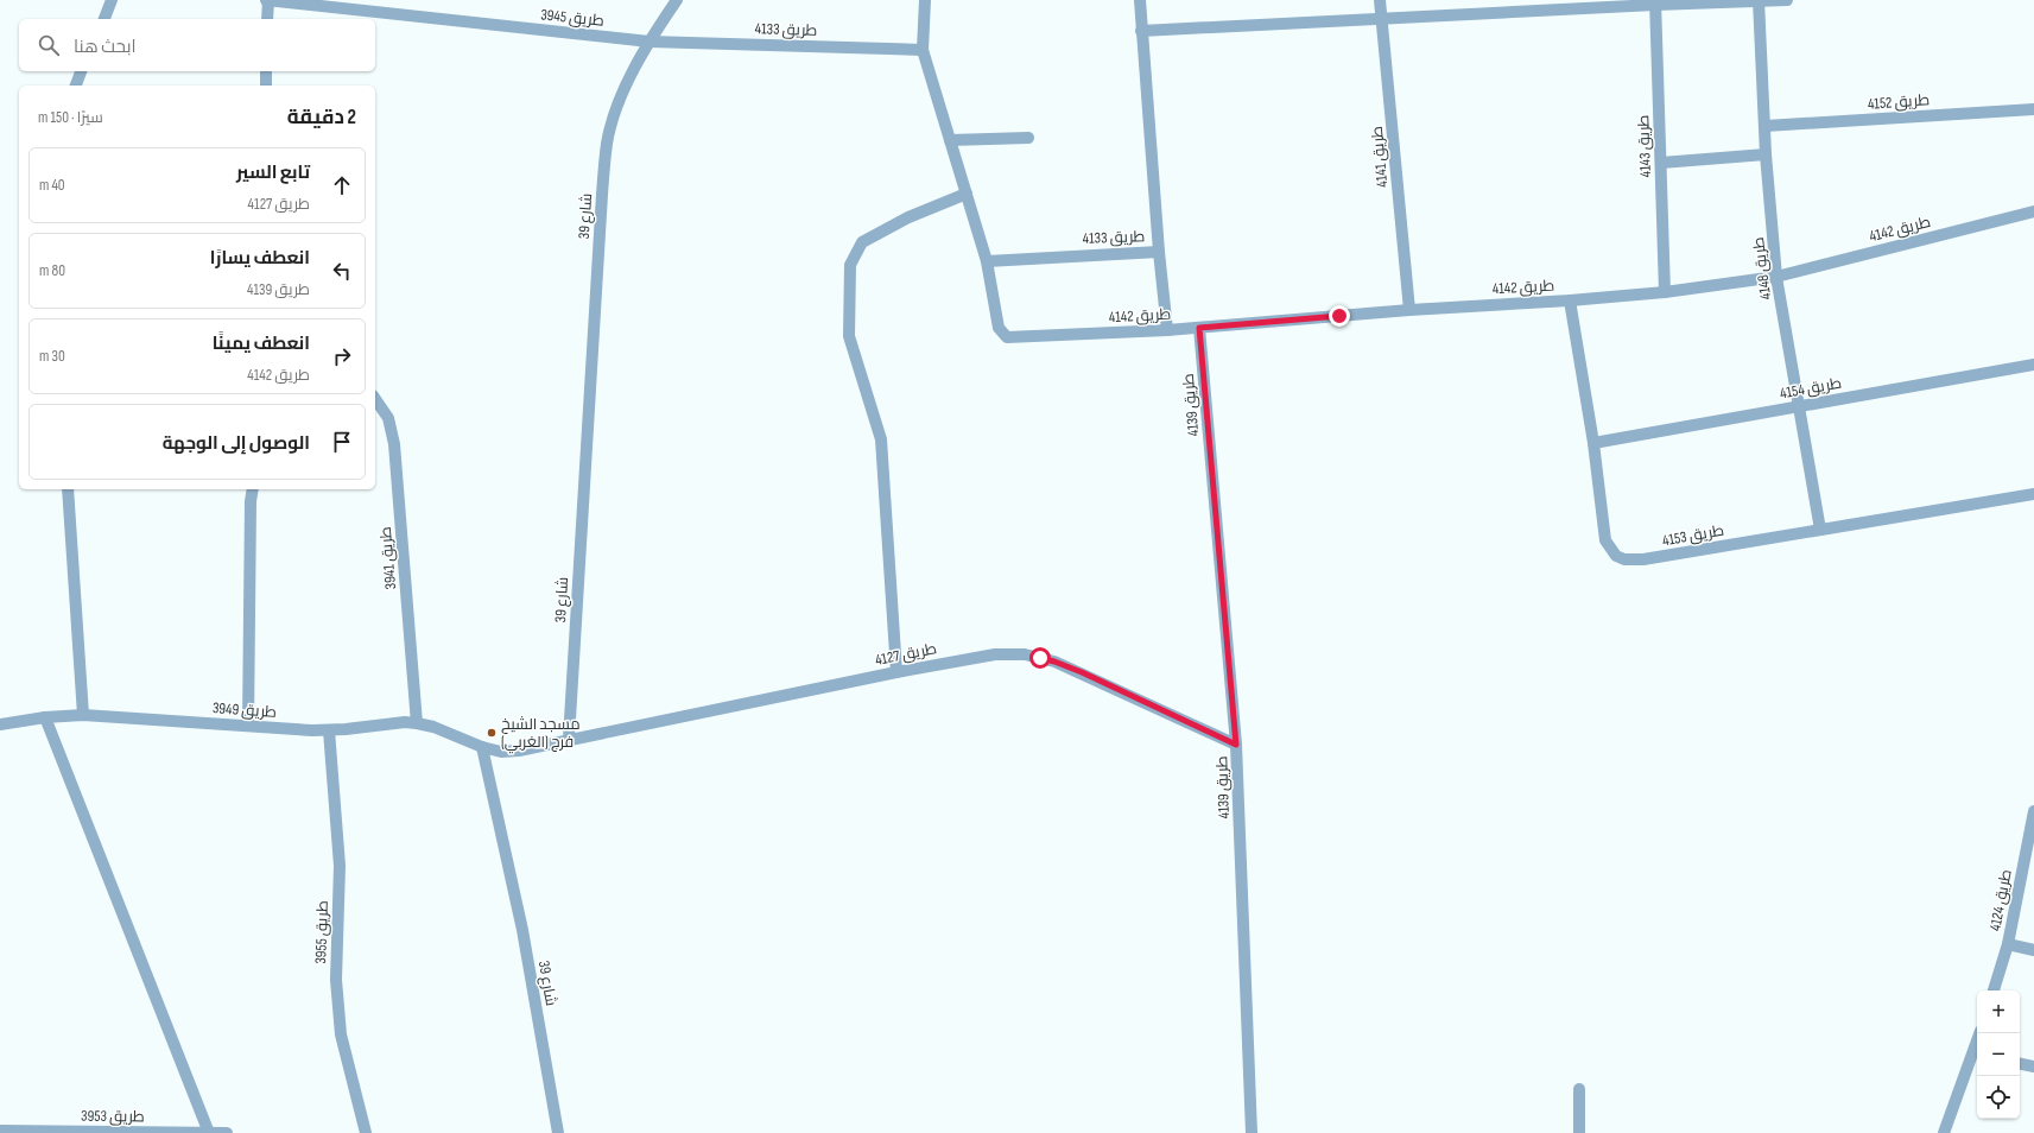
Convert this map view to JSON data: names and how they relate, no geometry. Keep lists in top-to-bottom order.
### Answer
{
  "streets": {
    "street": [
      "طريق 3945",
      "طريق 4133",
      "طريق 4152",
      "طريق 4143",
      "طريق 4141",
      "شارع 39",
      "طريق 4142",
      "طريق 4148",
      "طريق 4154",
      "طريق 4139",
      "طريق 4153",
      "طريق 3941",
      "طريق 4127",
      "طريق 3949",
      "طريق 4124",
      "طريق 3955",
      "طريق 3953"
    ]
  },
  "crossings": [
    ["طريق 3945", "طريق 4133"],
    ["طريق 3945", "شارع 39"],
    ["طريق 4133", "شارع 39"],
    ["طريق 4133", "طريق 4142"],
    ["طريق 4152", "طريق 4148"],
    ["طريق 4143", "طريق 4142"],
    ["طريق 4141", "طريق 4142"],
    ["شارع 39", "طريق 4127"],
    ["شارع 39", "طريق 3949"],
    ["طريق 4142", "طريق 4148"],
    ["طريق 4142", "طريق 4139"],
    ["طريق 4142", "طريق 4153"],
    ["طريق 4148", "طريق 4154"],
    ["طريق 4148", "طريق 4153"],
    ["طريق 4154", "طريق 4153"],
    ["طريق 4139", "طريق 4127"],
    ["طريق 3941", "طريق 3949"],
    ["طريق 3949", "طريق 3955"]
  ],
  "places": ["مسجد الشيخ فرج (الغربي)"],
  "page": {
    "search": "ابحث هنا",
    "heading": ["2 دقيقة", "سيرًا · 150 m"],
    "list": [
      ["تابع السير", "طريق 4127", "40 m"],
      ["انعطف يسارًا", "طريق 4139", "80 m"],
      ["انعطف يمينًا", "طريق 4142", "30 m"],
      "الوصول إلى الوجهة"
    ],
    "map_buttons": ["+", "−"]
  }
}
